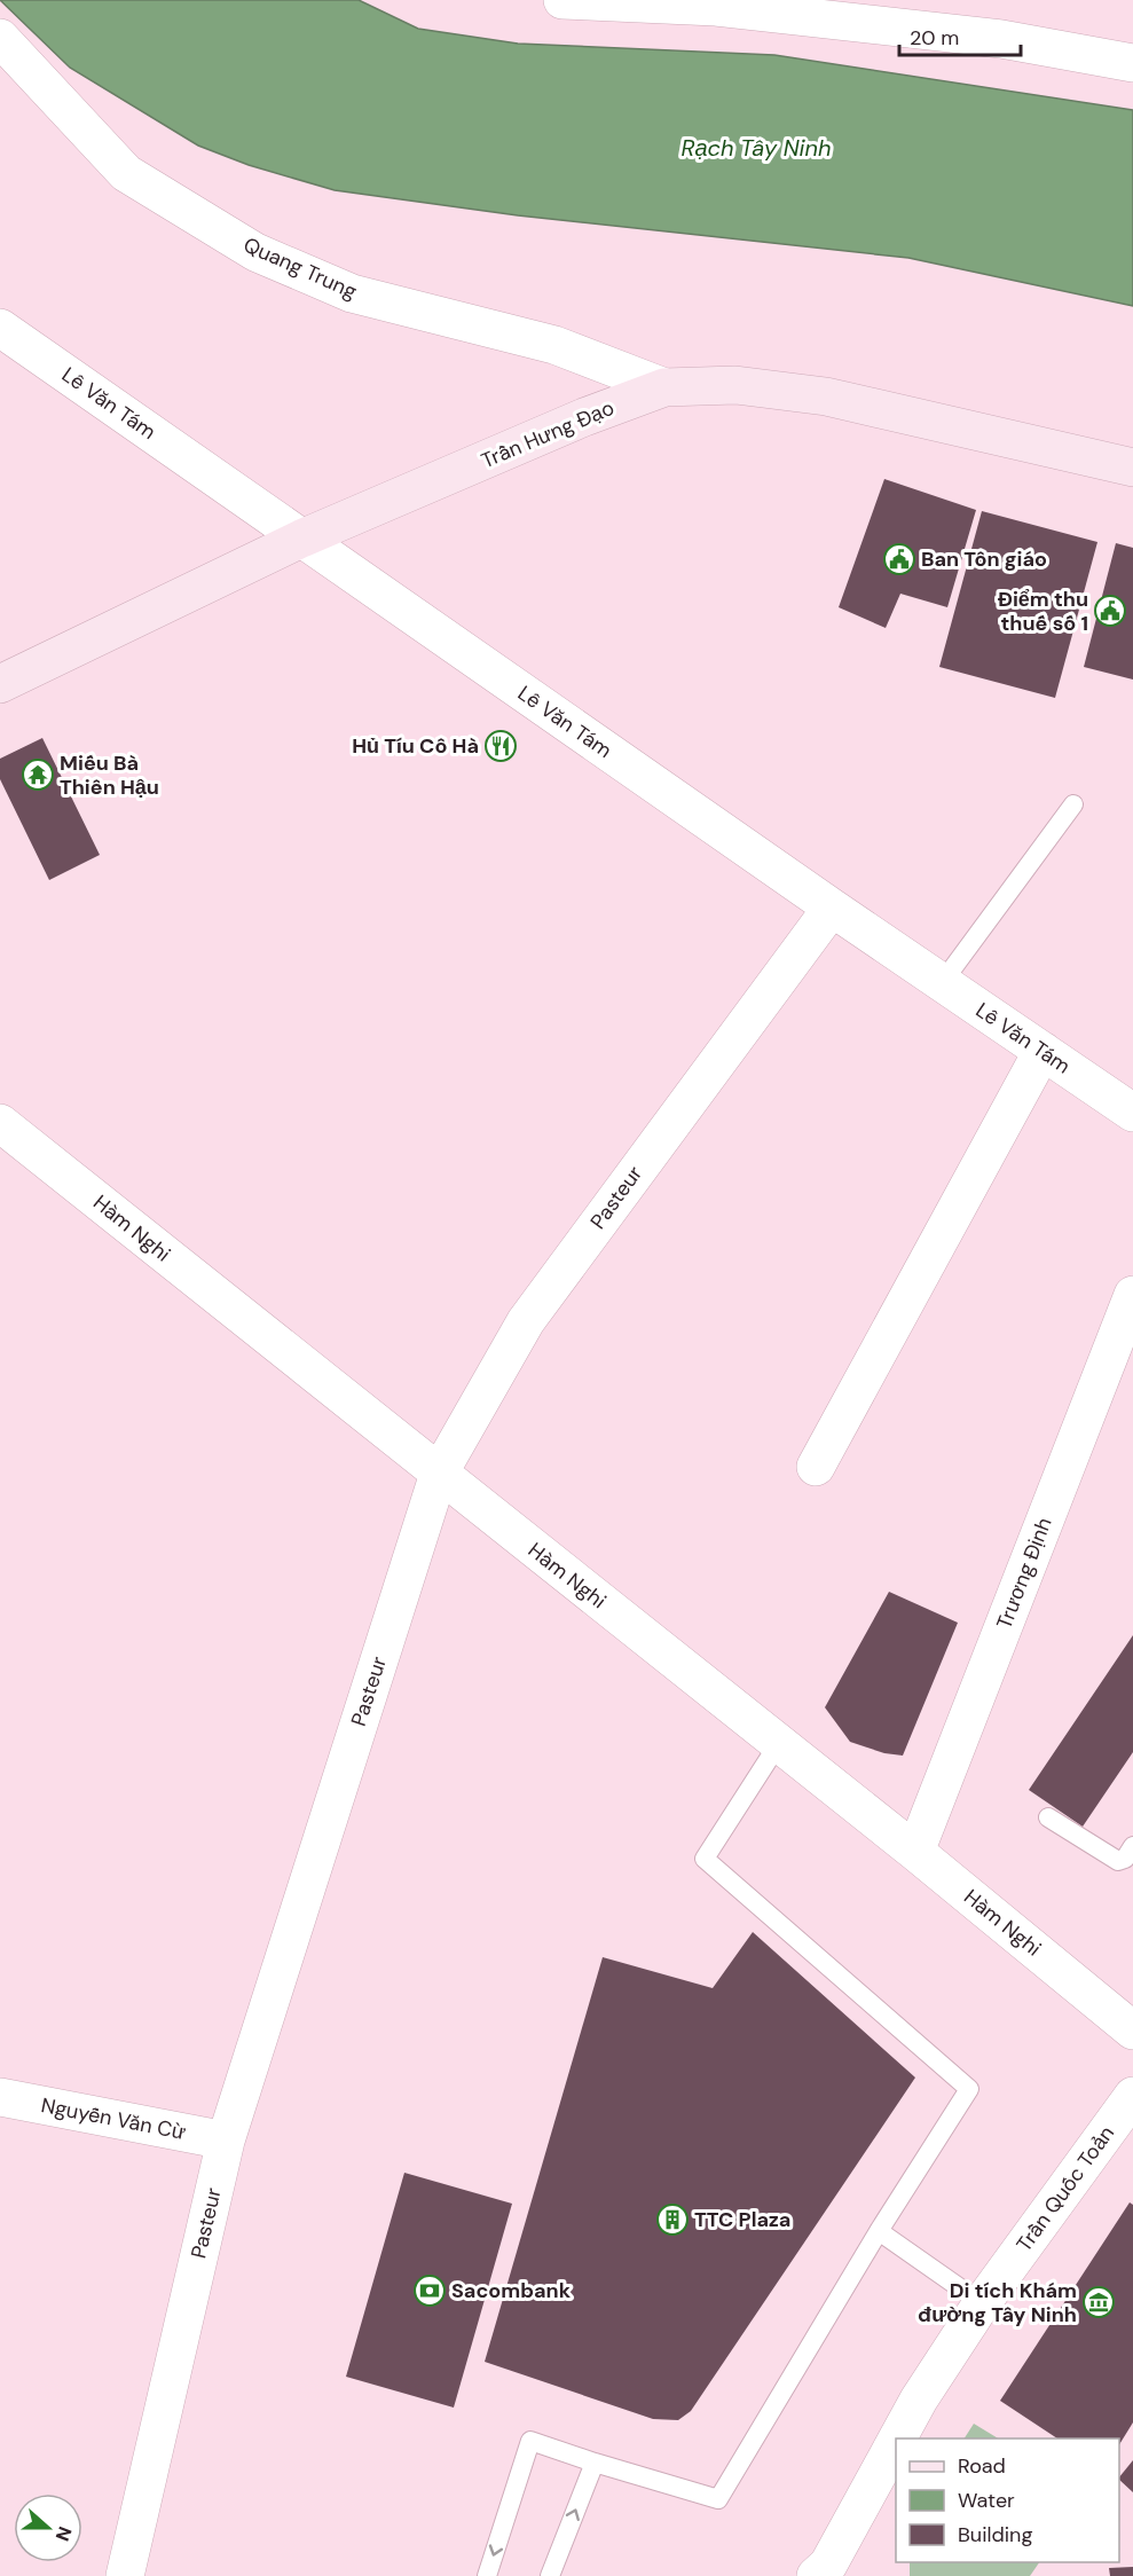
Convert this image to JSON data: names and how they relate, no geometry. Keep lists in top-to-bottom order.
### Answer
{
  "streets": {
    "street": [
      "Quang Trung",
      "Lê Văn Tám",
      "Trần Hưng Đạo",
      "Pasteur",
      "Hàm Nghi",
      "Trương Định",
      "Nguyễn Văn Cừ",
      "Trần Quốc Toản"
    ]
  },
  "crossings": [
    ["Quang Trung", "Trần Hưng Đạo"],
    ["Lê Văn Tám", "Trần Hưng Đạo"],
    ["Lê Văn Tám", "Pasteur"],
    ["Pasteur", "Hàm Nghi"],
    ["Pasteur", "Nguyễn Văn Cừ"],
    ["Hàm Nghi", "Trương Định"]
  ],
  "water": ["Rạch Tây Ninh"],
  "places": {
    "public building": ["Ban Tôn giáo", "Điểm thu thuế số 1"],
    "restaurant": ["Hủ Tíu Cô Hà"],
    "temple": ["Miếu Bà Thiên Hậu"],
    "building": ["TTC Plaza"],
    "bank": ["Sacombank"],
    "museum": ["Di tích Khám đường Tây Ninh"]
  },
  "legend": ["Road", "Water", "Building"],
  "scale_bar": "20 m",
  "north": "right"
}
